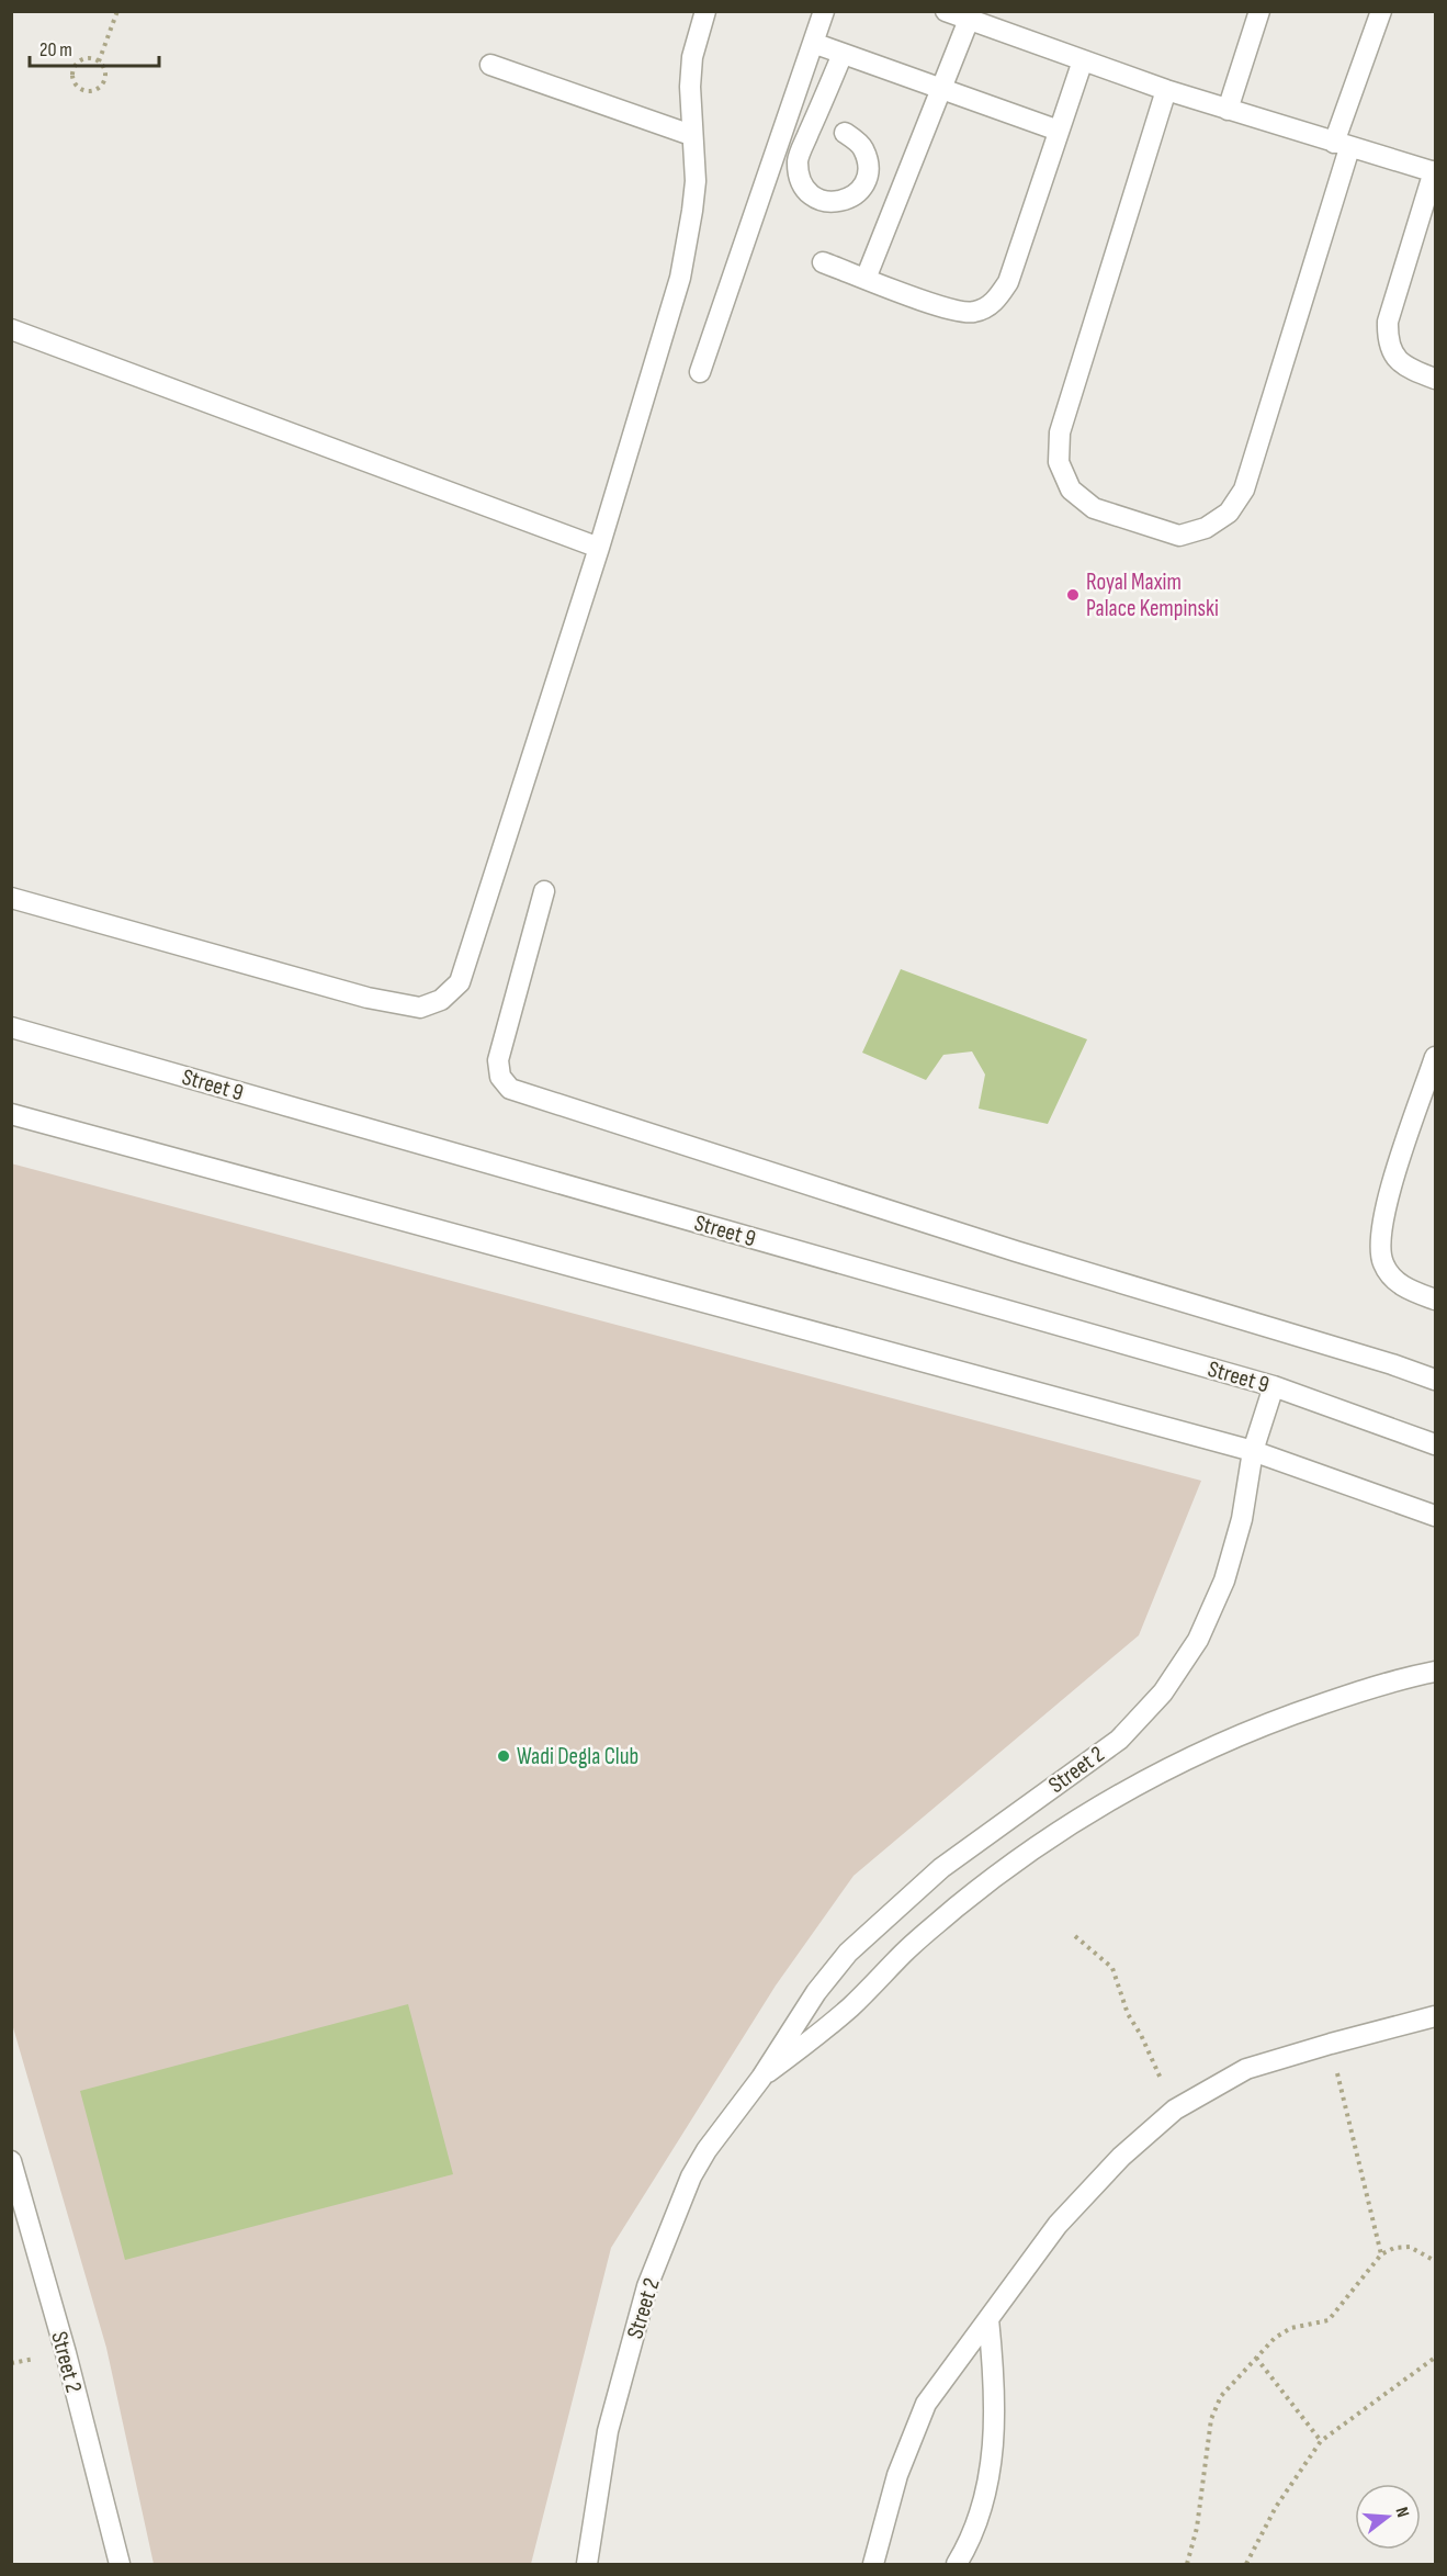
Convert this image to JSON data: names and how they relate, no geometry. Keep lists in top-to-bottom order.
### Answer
{
  "streets": {
    "street": ["Street 9", "Street 2"]
  },
  "crossings": [
    ["Street 9", "Street 2"]
  ],
  "places": ["Royal Maxim Palace Kempinski", "Wadi Degla Club"],
  "scale_bar": "20 m",
  "north": "right"
}
